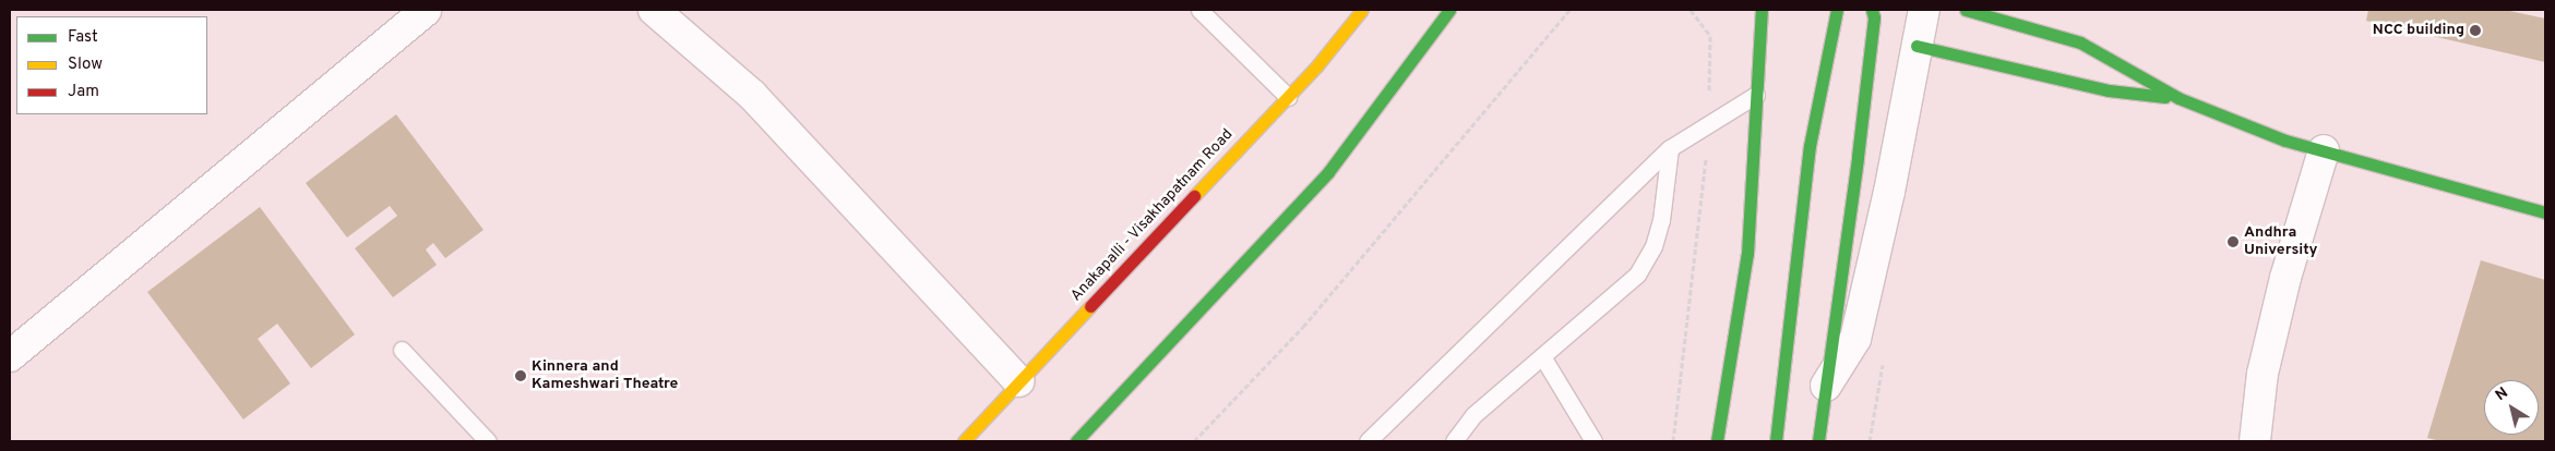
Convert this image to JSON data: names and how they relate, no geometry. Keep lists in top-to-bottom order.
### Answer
{
  "streets": {
    "main road": ["Anakapalli - Visakhapatnam Road"]
  },
  "places": ["NCC building", "Andhra University", "Kinnera and Kameshwari Theatre"],
  "legend": ["Fast", "Slow", "Jam"],
  "north": "top left"
}
